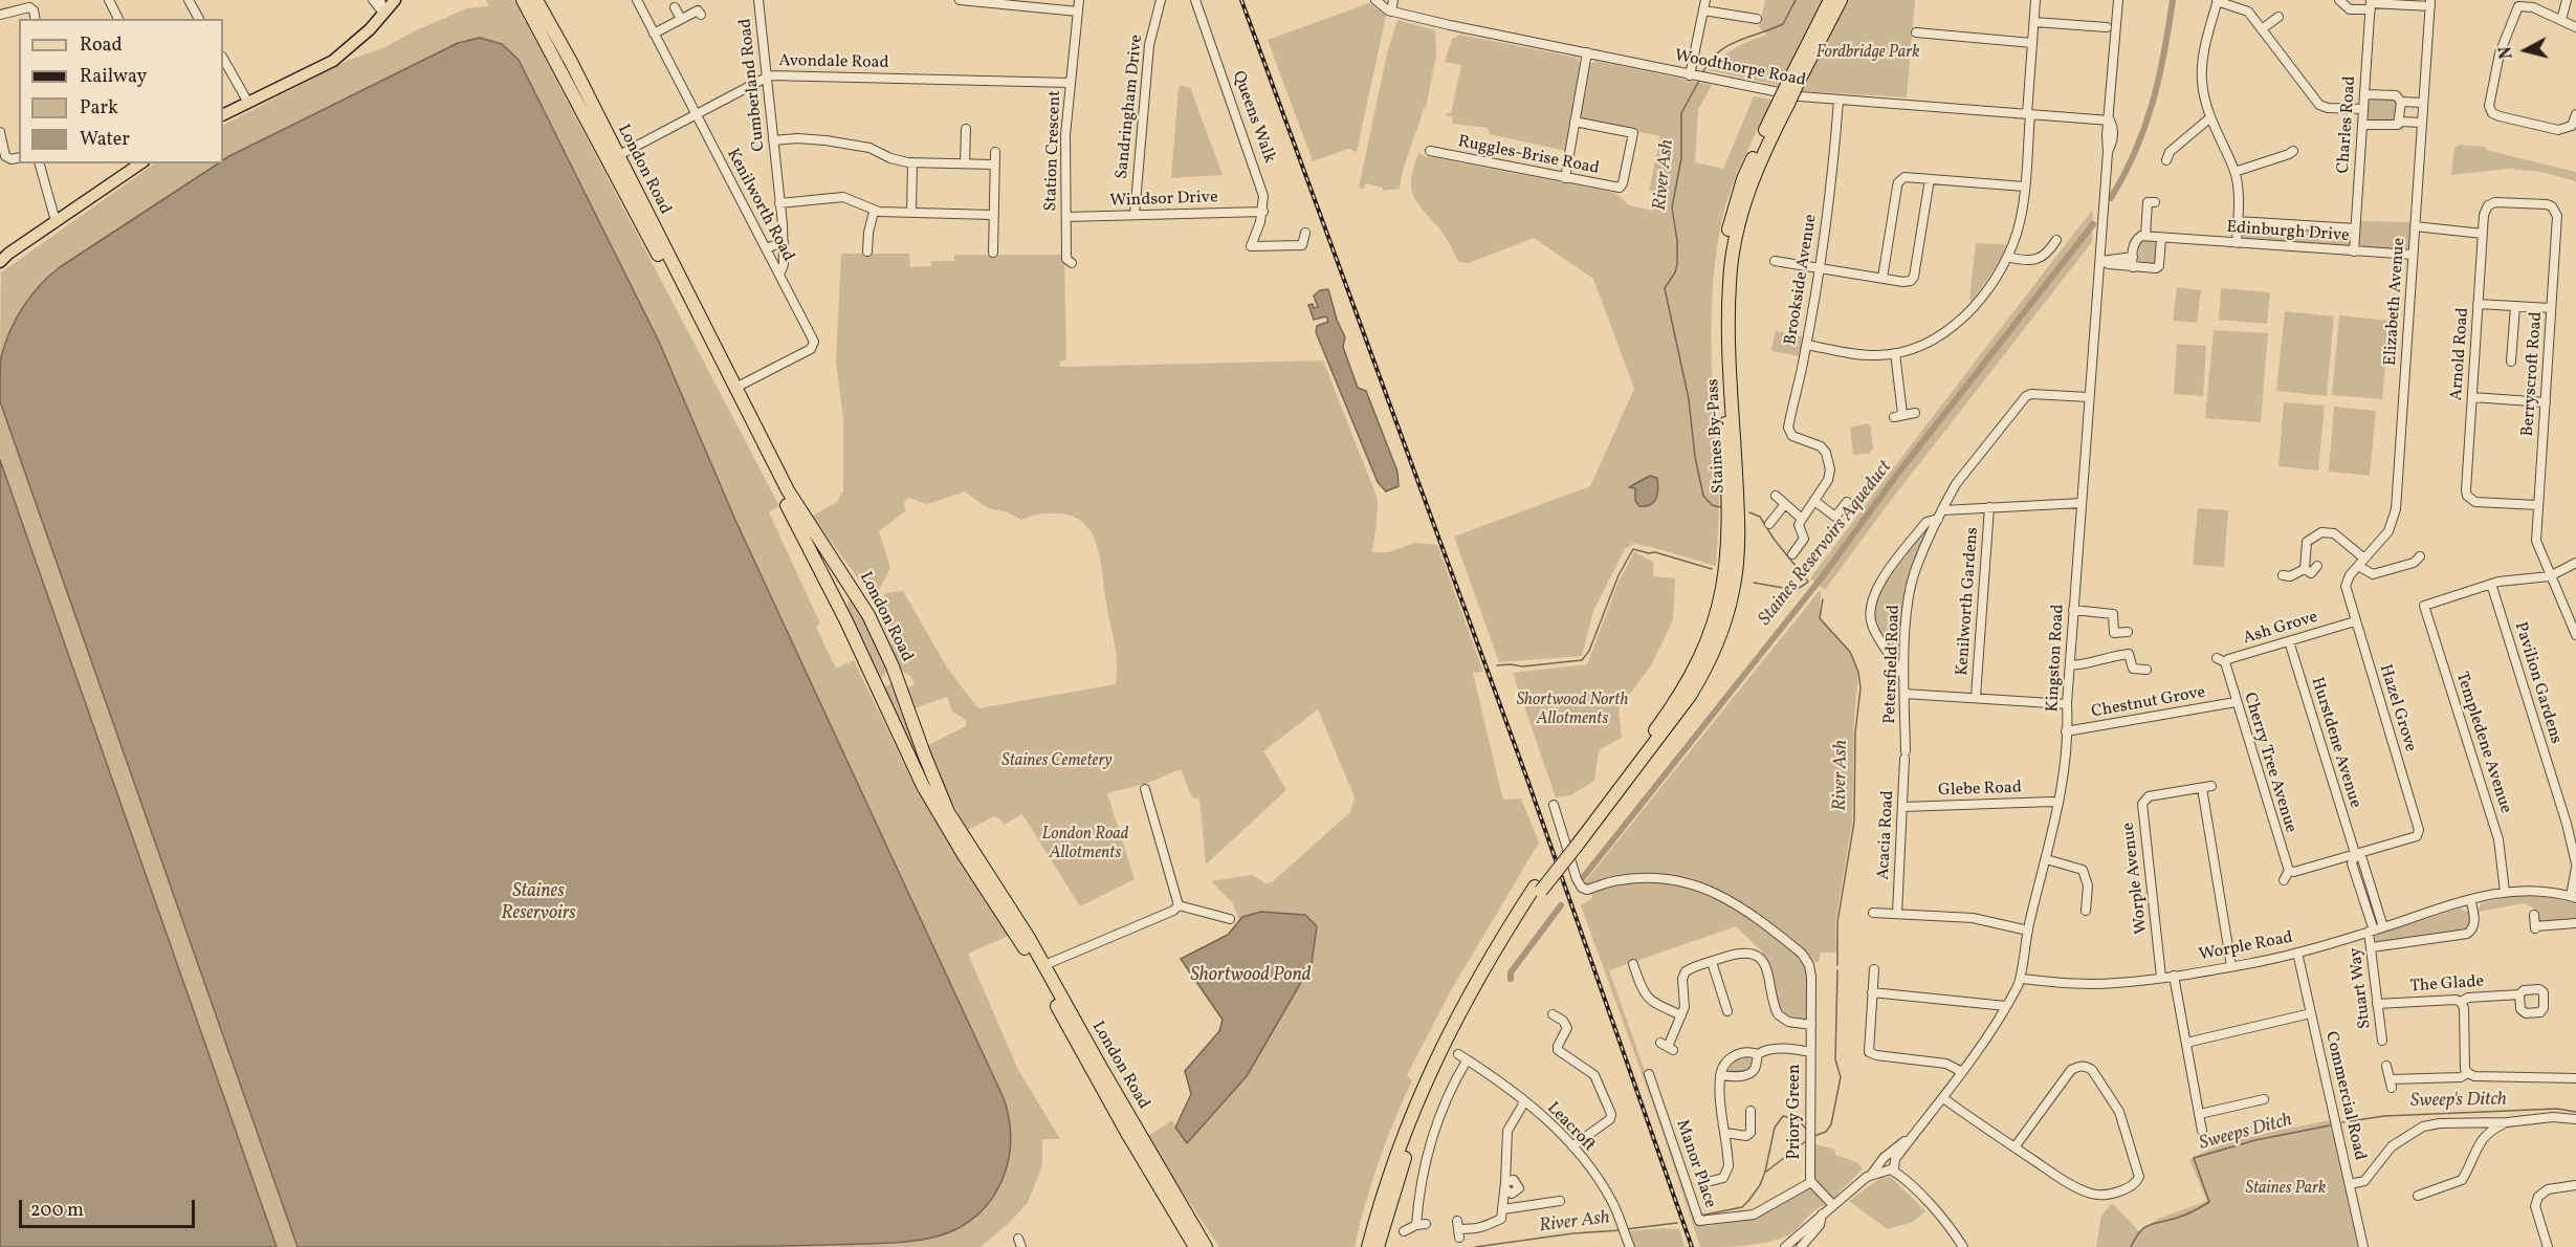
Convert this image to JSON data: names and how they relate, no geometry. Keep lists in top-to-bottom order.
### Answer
{
  "streets": {
    "highway": ["London Road", "Staines By-Pass"],
    "street": [
      "Avondale Road",
      "Woodthorpe Road",
      "Cumberland Road",
      "Sandringham Drive",
      "Queens Walk",
      "Charles Road",
      "Station Crescent",
      "Ruggles-Brise Road",
      "Windsor Drive",
      "Kenilworth Road",
      "Edinburgh Drive",
      "Brookside Avenue",
      "Elizabeth Avenue",
      "Arnold Road",
      "Berryscroft Road",
      "Kenilworth Gardens",
      "Ash Grove",
      "Kingston Road",
      "Petersfield Road",
      "Pavilion Gardens",
      "Chestnut Grove",
      "Hazel Grove",
      "Hurstdene Avenue",
      "Templedene Avenue",
      "Cherry Tree Avenue",
      "Glebe Road",
      "Acacia Road",
      "Worple Avenue",
      "Worple Road",
      "The Glade",
      "Stuart Way",
      "Commercial Road",
      "Priory Green",
      "Leacroft",
      "Manor Place"
    ]
  },
  "crossings": [
    ["Avondale Road", "Cumberland Road"],
    ["Avondale Road", "Station Crescent"],
    ["Avondale Road", "London Road"],
    ["Avondale Road", "Kenilworth Road"],
    ["Woodthorpe Road", "Brookside Avenue"],
    ["Woodthorpe Road", "Kingston Road"],
    ["Cumberland Road", "Kenilworth Road"],
    ["Sandringham Drive", "Windsor Drive"],
    ["Queens Walk", "Windsor Drive"],
    ["Charles Road", "Edinburgh Drive"],
    ["Station Crescent", "Windsor Drive"],
    ["London Road", "Kenilworth Road"],
    ["Edinburgh Drive", "Elizabeth Avenue"],
    ["Elizabeth Avenue", "Hazel Grove"],
    ["Arnold Road", "Berryscroft Road"],
    ["Berryscroft Road", "Templedene Avenue"],
    ["Staines By-Pass", "Leacroft"],
    ["Ash Grove", "Hazel Grove"],
    ["Ash Grove", "Hurstdene Avenue"],
    ["Ash Grove", "Cherry Tree Avenue"],
    ["Kingston Road", "Petersfield Road"],
    ["Kingston Road", "Chestnut Grove"],
    ["Kingston Road", "Glebe Road"],
    ["Kingston Road", "Worple Road"],
    ["Kingston Road", "Priory Green"],
    ["Petersfield Road", "Acacia Road"],
    ["Pavilion Gardens", "Templedene Avenue"],
    ["Pavilion Gardens", "Worple Road"],
    ["Chestnut Grove", "Cherry Tree Avenue"],
    ["Hazel Grove", "Hurstdene Avenue"],
    ["Hurstdene Avenue", "Worple Road"],
    ["Hurstdene Avenue", "Stuart Way"],
    ["Templedene Avenue", "Worple Road"],
    ["Glebe Road", "Acacia Road"],
    ["Worple Avenue", "Worple Road"],
    ["Worple Road", "Stuart Way"],
    ["Worple Road", "Commercial Road"],
    ["The Glade", "Stuart Way"],
    ["Priory Green", "Manor Place"]
  ],
  "water": [
    "River Ash",
    "Staines Reservoirs Aqueduct",
    "Staines Reservoirs",
    "Shortwood Pond",
    "Sweep's Ditch",
    "Sweeps Ditch"
  ],
  "parks": [
    "Fordbridge Park",
    "Shortwood North Allotments",
    "Staines Cemetery",
    "London Road Allotments",
    "Staines Park"
  ],
  "legend": [
    "Road",
    "Railway",
    "Park",
    "Water"
  ],
  "scale_bar": "200 m",
  "north": "left"
}
